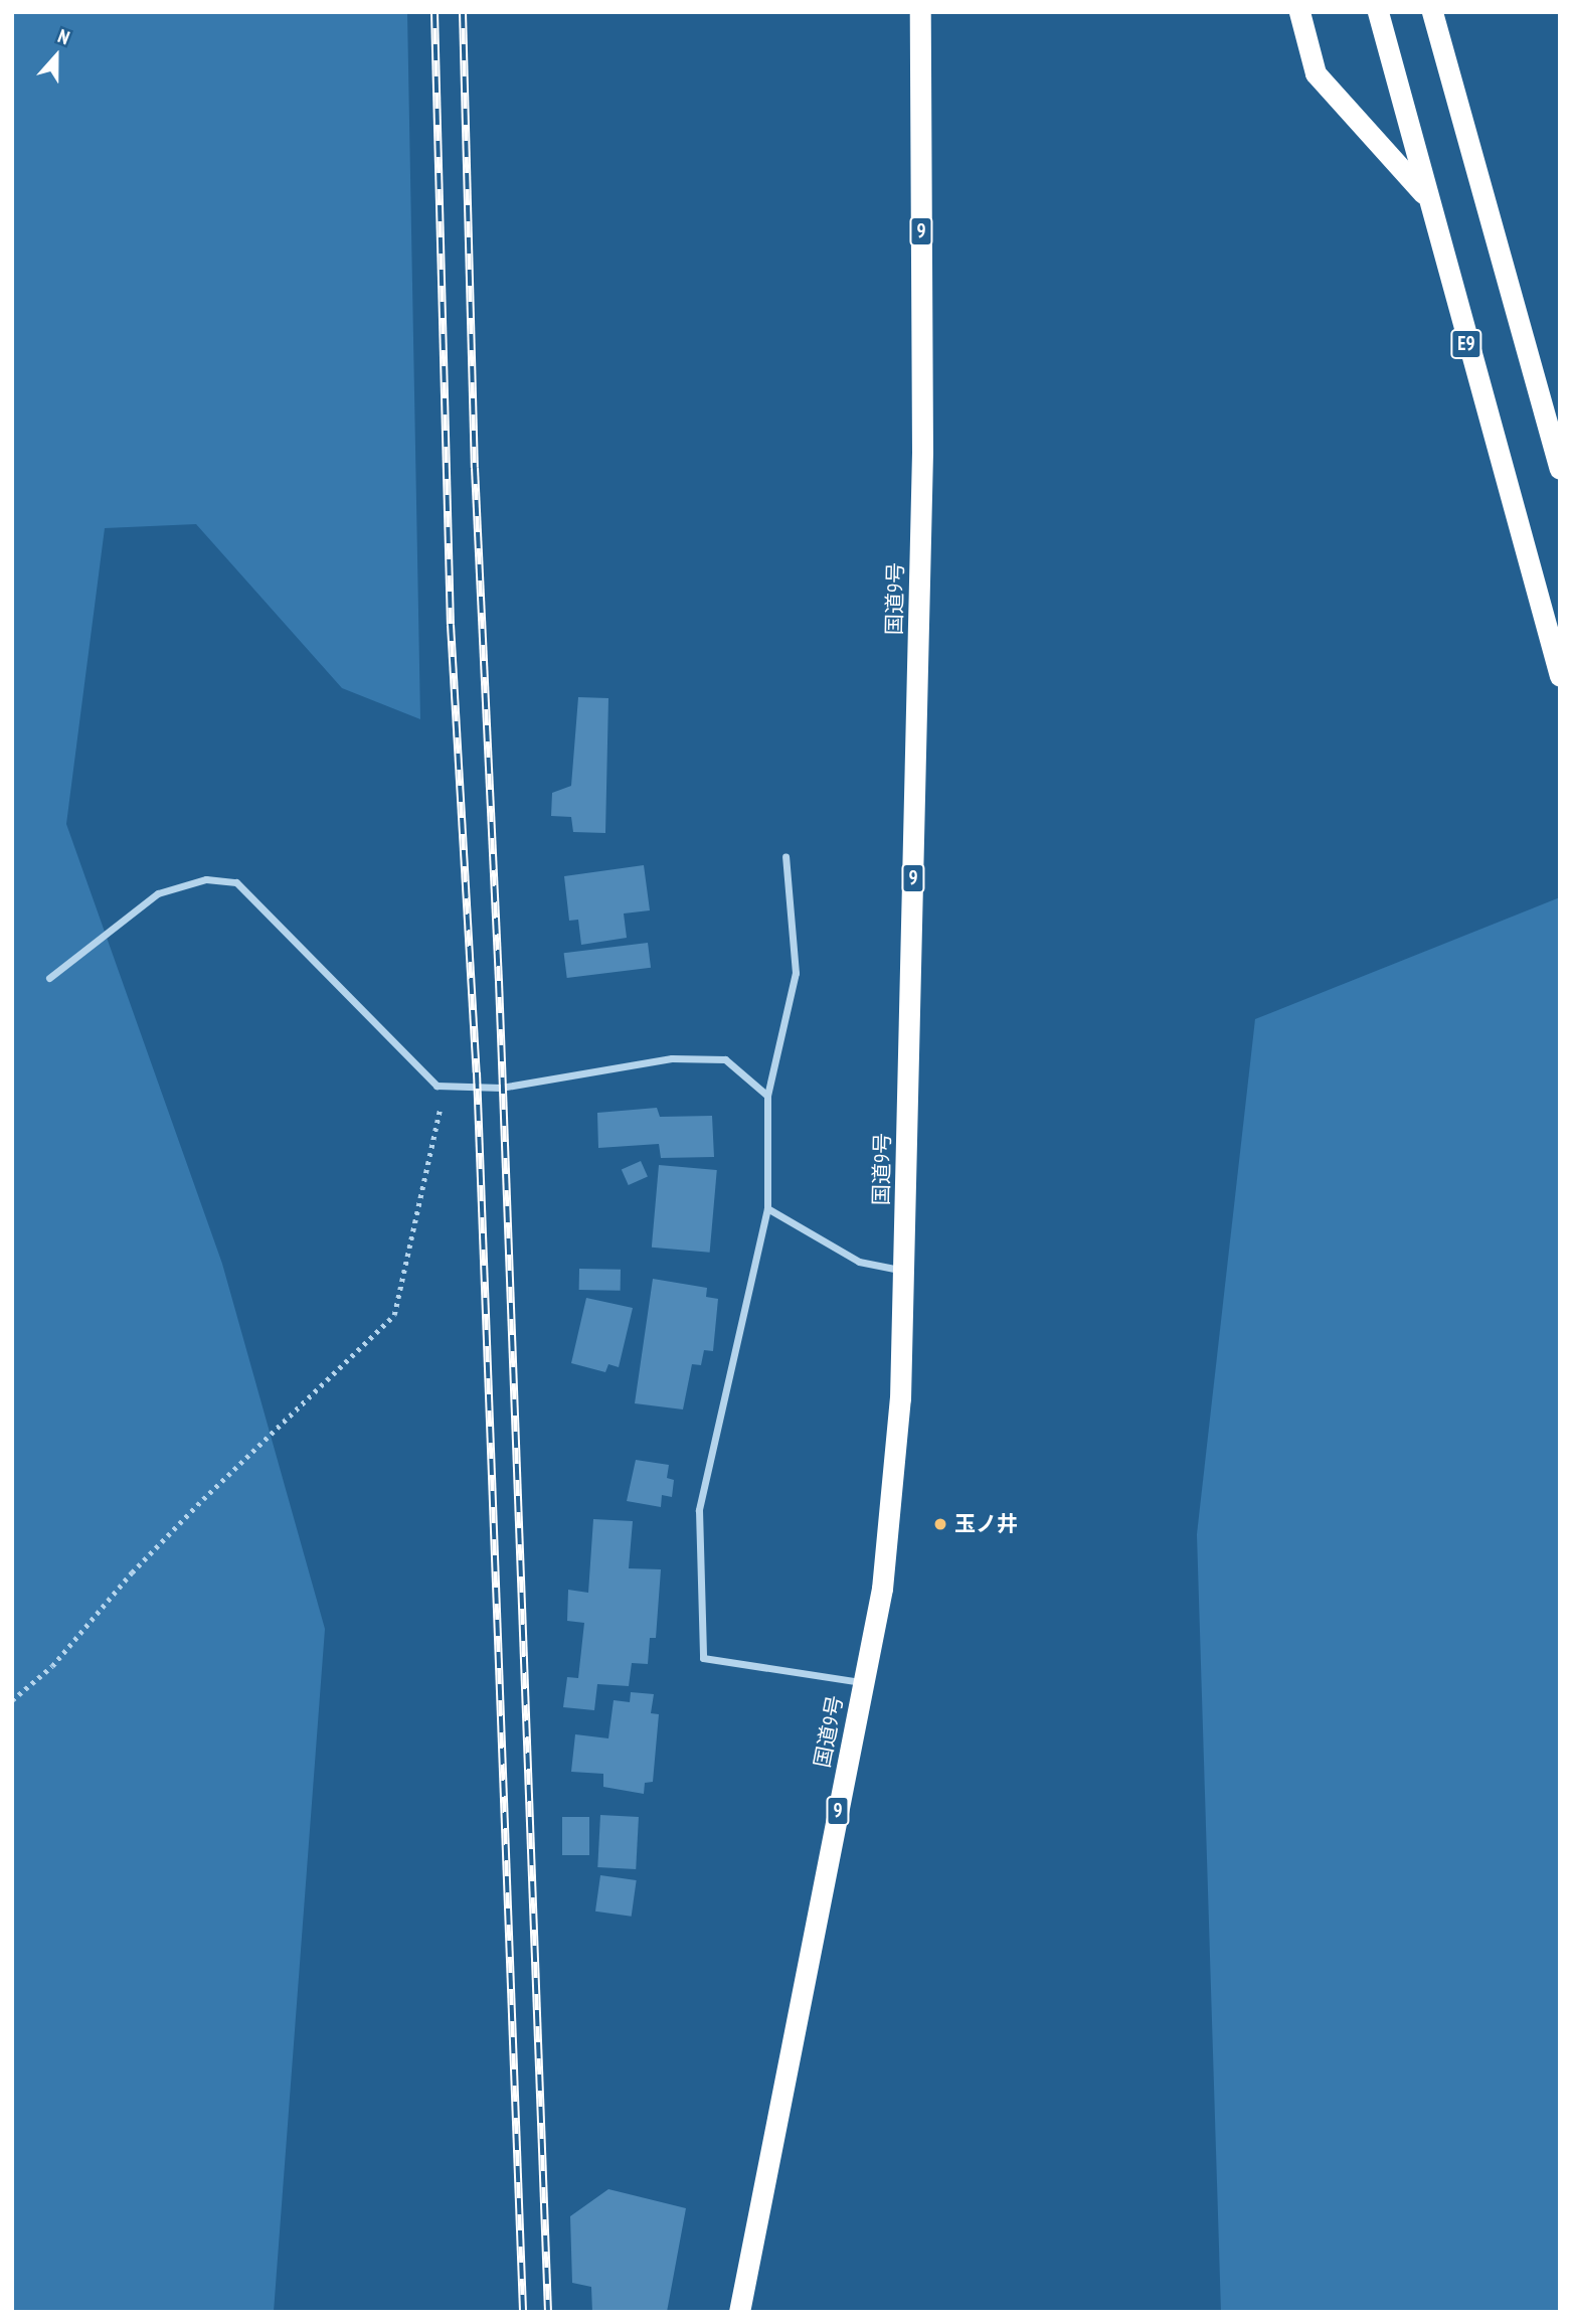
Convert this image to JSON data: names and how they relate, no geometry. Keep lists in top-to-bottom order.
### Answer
{
  "streets": {
    "highway": ["9", "E9", "国道9号"]
  },
  "places": ["玉ノ井"],
  "north": "top"
}
